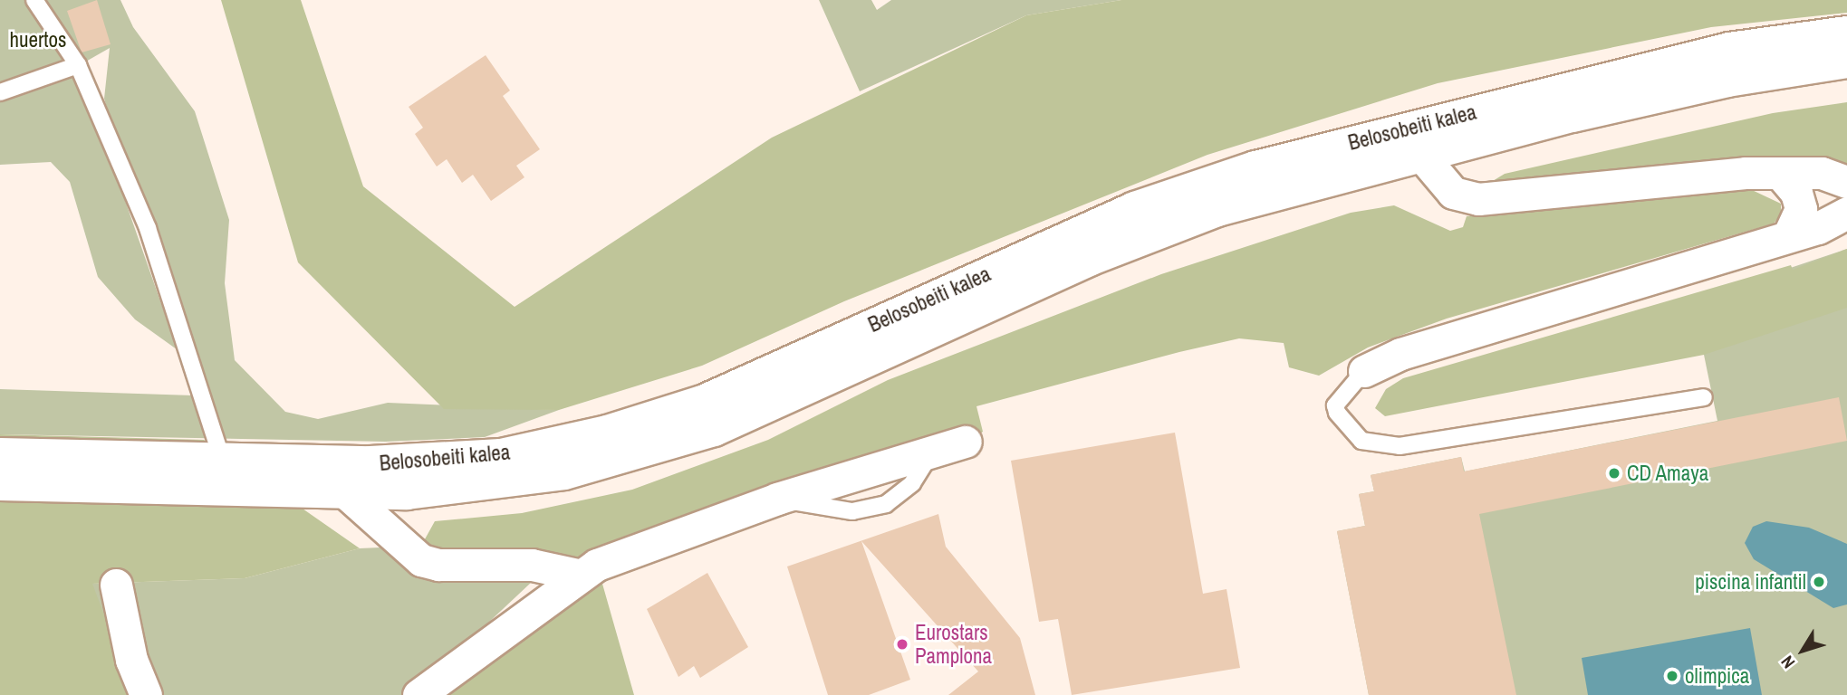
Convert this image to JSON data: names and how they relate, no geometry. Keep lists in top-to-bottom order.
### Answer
{
  "streets": {
    "main road": ["Belosobeiti kalea"]
  },
  "parks": ["huertos"],
  "places": [
    "CD Amaya",
    "piscina infantil",
    "Eurostars Pamplona",
    "olimpica"
  ],
  "north": "bottom left"
}
